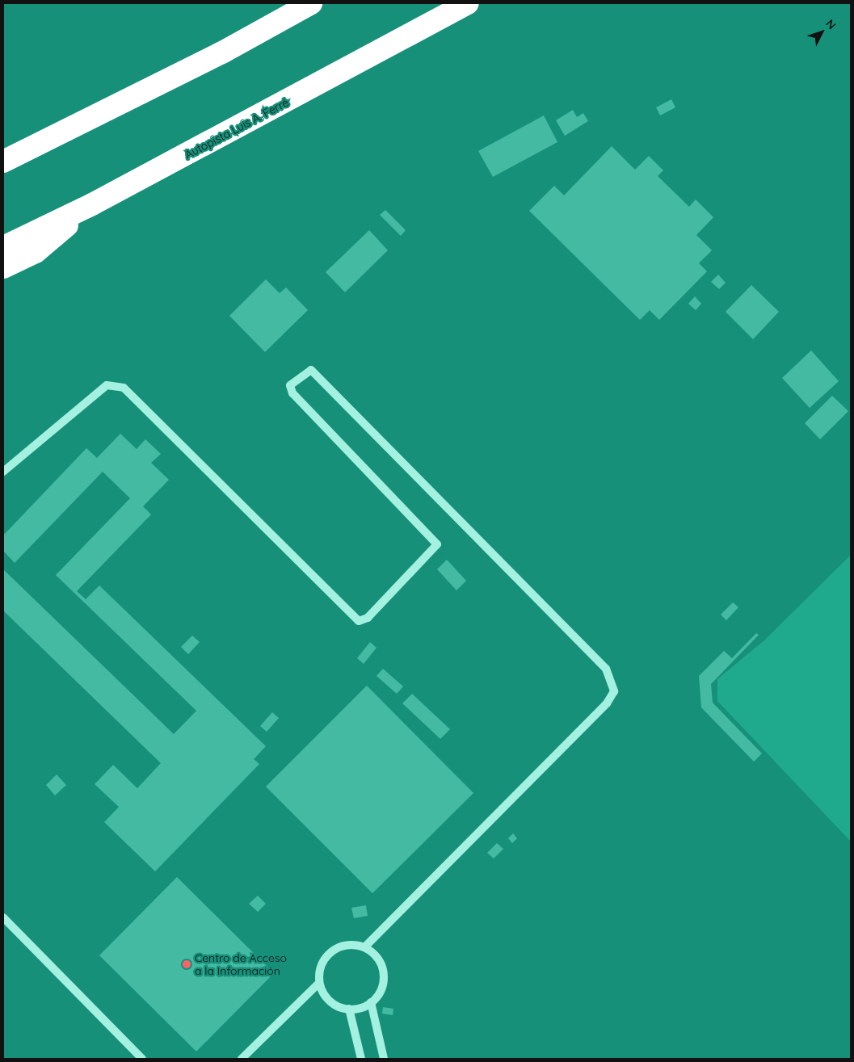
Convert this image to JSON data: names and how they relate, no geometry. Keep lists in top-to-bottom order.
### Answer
{
  "streets": {
    "highway": ["Autopista Luis A. Ferré"]
  },
  "places": ["Centro de Acceso a la Información"],
  "north": "top right"
}
